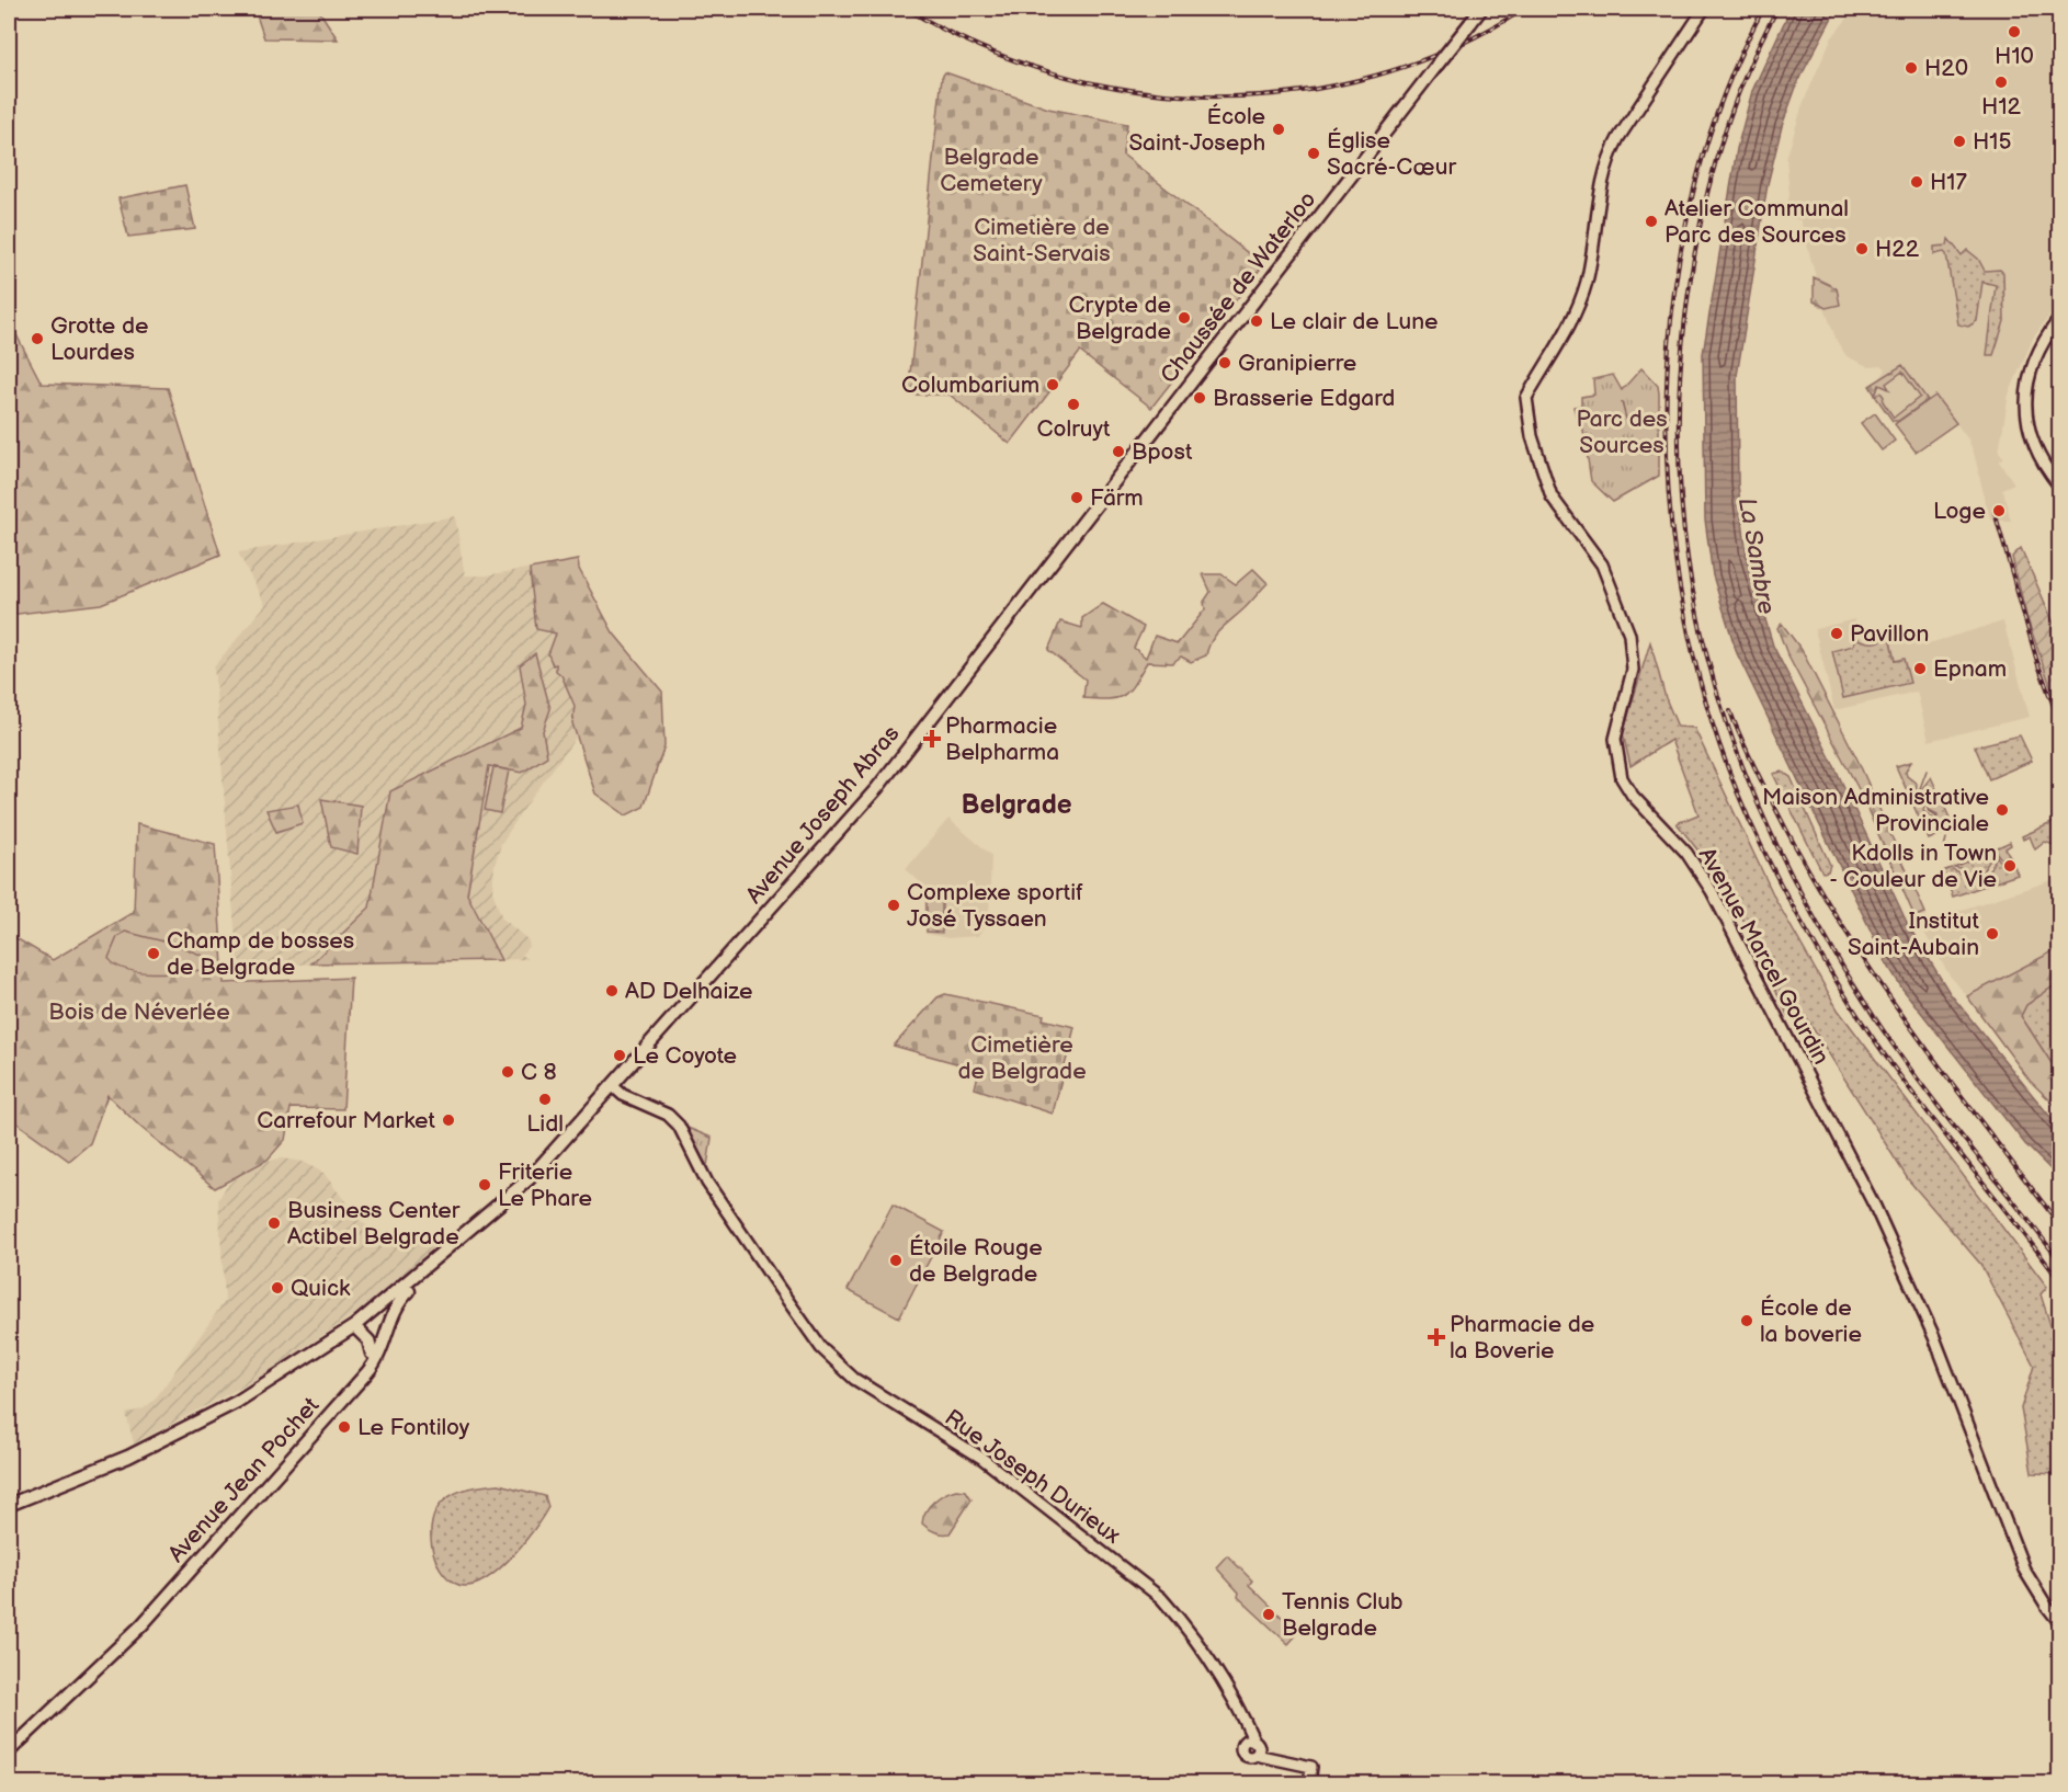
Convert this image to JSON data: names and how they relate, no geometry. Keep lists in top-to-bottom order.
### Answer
{
  "streets": {
    "main road": ["Chaussée de Waterloo", "Avenue Joseph Abras", "Avenue Jean Pochet"],
    "street": ["Avenue Marcel Gourdin", "Rue Joseph Durieux"]
  },
  "crossings": [
    ["Chaussée de Waterloo", "Avenue Joseph Abras"],
    ["Avenue Joseph Abras", "Rue Joseph Durieux"]
  ],
  "districts": ["Belgrade"],
  "water": ["La Sambre"],
  "parks": [
    "Belgrade Cemetery",
    "Cimetière de Saint-Servais",
    "Parc des Sources",
    "Bois de Néverlée",
    "Cimetière de Belgrade"
  ],
  "places": {
    "other": [
      "H10",
      "H20",
      "H12",
      "École Saint-Joseph",
      "H15",
      "Église Sacré-Cœur",
      "H17",
      "Atelier Communal Parc des Sources",
      "H22",
      "Crypte de Belgrade",
      "Le clair de Lune",
      "Grotte de Lourdes",
      "Granipierre",
      "Columbarium",
      "Brasserie Edgard",
      "Colruyt",
      "Bpost",
      "Färm",
      "Loge",
      "Pavillon",
      "Epnam",
      "Maison Administrative Provinciale",
      "Kdolls in Town - Couleur de Vie",
      "Complexe sportif José Tyssaen",
      "Institut Saint-Aubain",
      "Champ de bosses de Belgrade",
      "AD Delhaize",
      "Le Coyote",
      "C 8",
      "Lidl",
      "Carrefour Market",
      "Friterie Le Phare",
      "Business Center Actibel Belgrade",
      "Étoile Rouge de Belgrade",
      "Quick",
      "École de la boverie",
      "Le Fontiloy",
      "Tennis Club Belgrade"
    ],
    "health": ["Pharmacie Belpharma", "Pharmacie de la Boverie"]
  }
}
